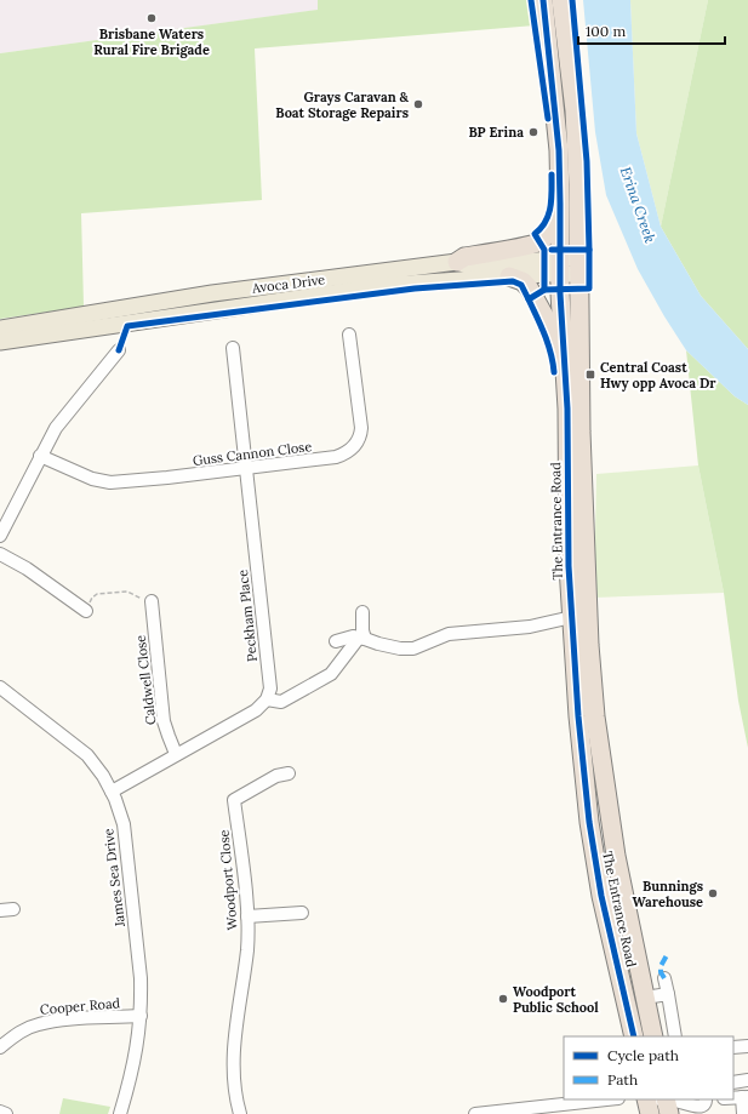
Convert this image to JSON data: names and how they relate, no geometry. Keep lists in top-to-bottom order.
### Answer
{
  "streets": {
    "highway": ["The Entrance Road"],
    "main road": ["Avoca Drive"],
    "street": [
      "Guss Cannon Close",
      "Peckham Place",
      "Caldwell Close",
      "James Sea Drive",
      "Woodport Close",
      "Cooper Road"
    ]
  },
  "crossings": [
    ["Avoca Drive", "The Entrance Road"],
    ["Guss Cannon Close", "Peckham Place"],
    ["James Sea Drive", "Cooper Road"]
  ],
  "water": ["Erina Creek"],
  "places": {
    "other": [
      "Brisbane Waters Rural Fire Brigade",
      "Grays Caravan & Boat Storage Repairs",
      "BP Erina",
      "Bunnings Warehouse",
      "Woodport Public School"
    ],
    "transit": ["Central Coast Hwy opp Avoca Dr"]
  },
  "legend": ["Cycle path", "Path"],
  "scale_bar": "100 m"
}
